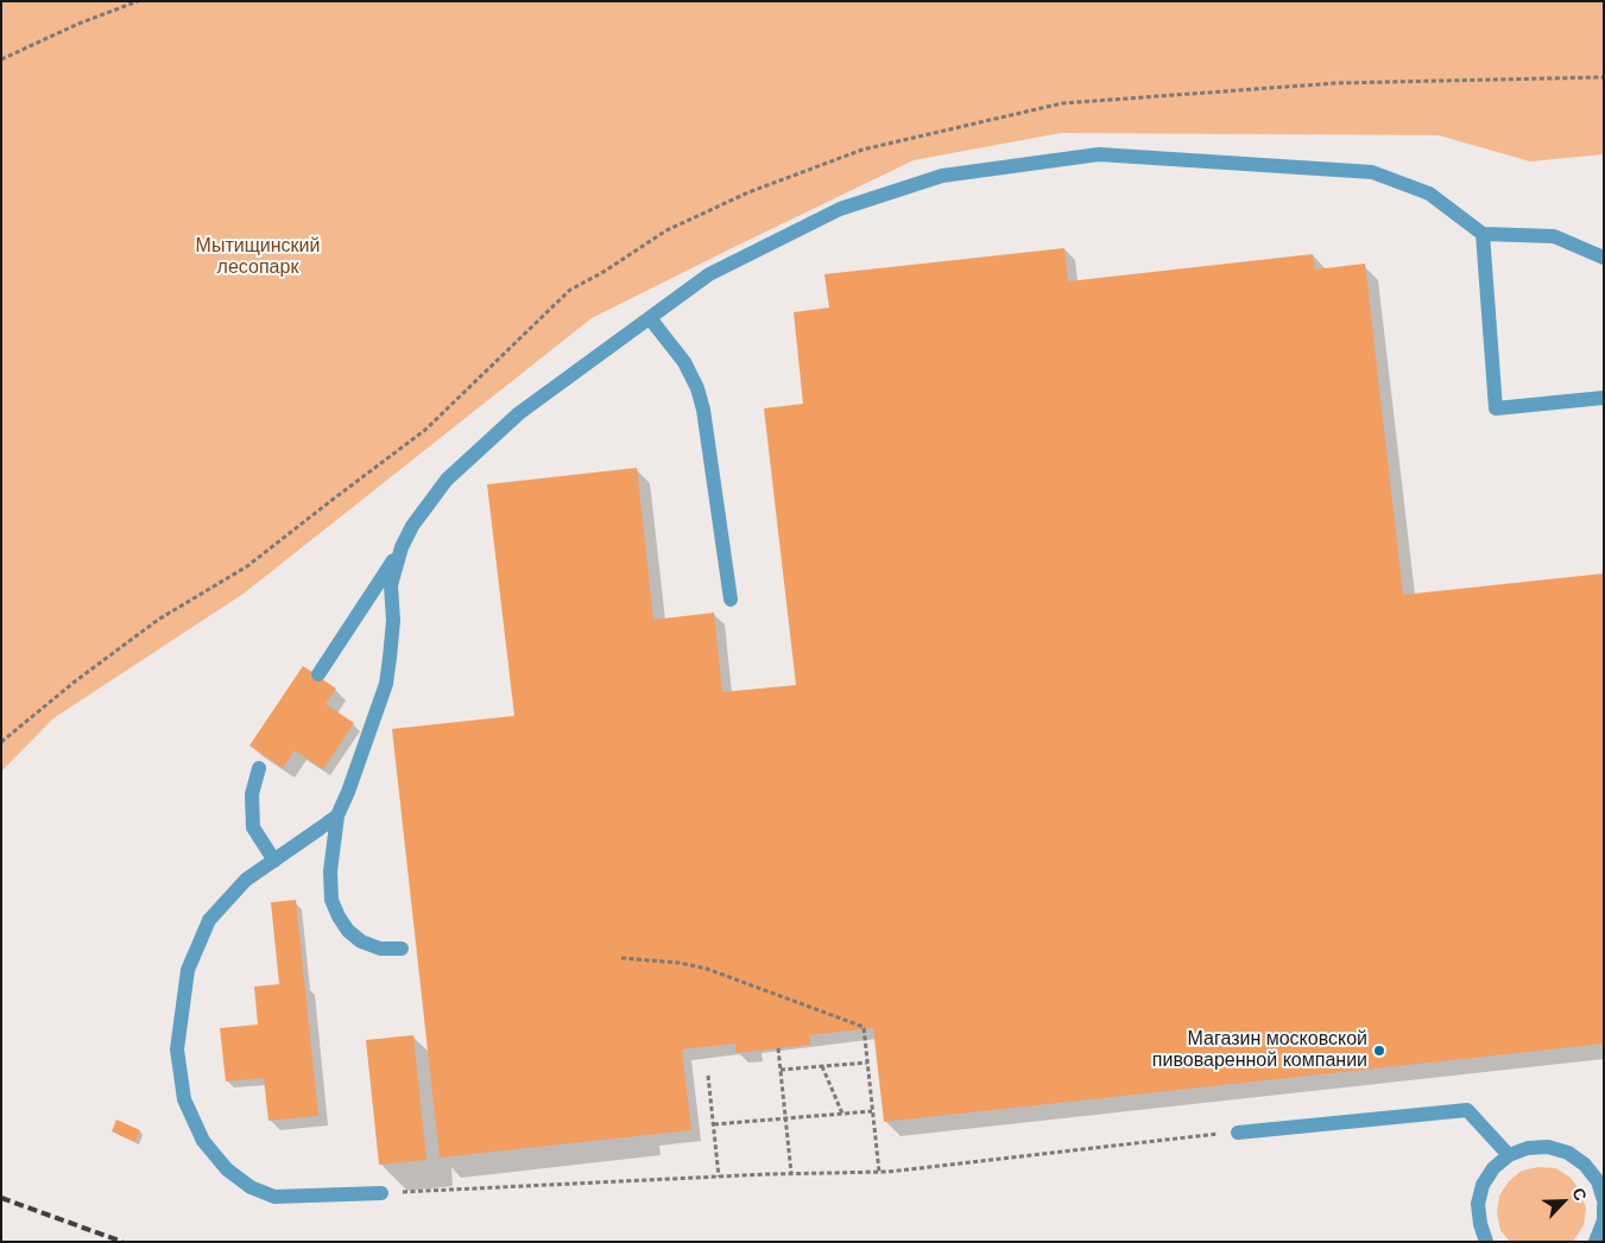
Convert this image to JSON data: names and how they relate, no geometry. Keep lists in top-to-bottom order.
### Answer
{
  "parks": ["Мытищинский лесопарк"],
  "places": ["Магазин московской пивоваренной компании"],
  "north": "top right"
}
